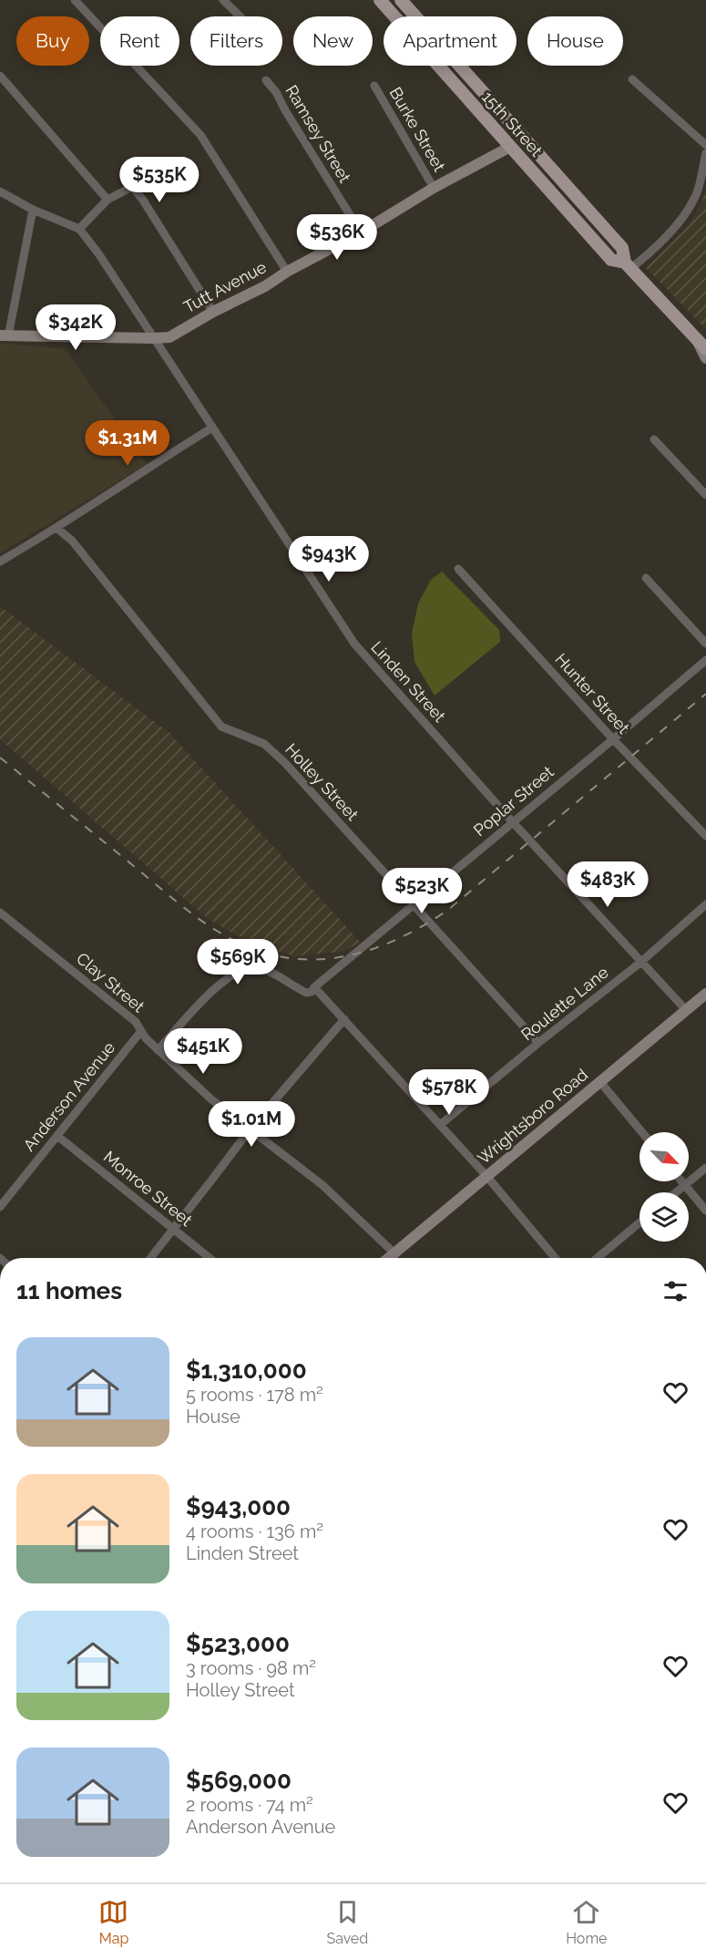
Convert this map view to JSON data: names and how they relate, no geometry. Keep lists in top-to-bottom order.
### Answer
{
  "streets": {
    "main road": ["15th Street"],
    "street": [
      "Burke Street",
      "Ramsey Street",
      "Tutt Avenue",
      "Linden Street",
      "Hunter Street",
      "Holley Street",
      "Poplar Street",
      "Clay Street",
      "Roulette Lane",
      "Anderson Avenue",
      "Wrightsboro Road",
      "Monroe Street"
    ]
  },
  "crossings": [
    ["15th Street", "Tutt Avenue"],
    ["Burke Street", "Tutt Avenue"],
    ["Ramsey Street", "Tutt Avenue"],
    ["Tutt Avenue", "Linden Street"],
    ["Linden Street", "Poplar Street"],
    ["Linden Street", "Roulette Lane"],
    ["Linden Street", "Wrightsboro Road"],
    ["Hunter Street", "Poplar Street"],
    ["Holley Street", "Poplar Street"],
    ["Holley Street", "Roulette Lane"],
    ["Clay Street", "Anderson Avenue"],
    ["Clay Street", "Wrightsboro Road"],
    ["Anderson Avenue", "Monroe Street"]
  ],
  "north": "bottom right",
  "page": {
    "chip": [
      "Buy",
      "Rent",
      "Filters",
      "New",
      "Apartment",
      "House"
    ],
    "price": [
      "$535K",
      "$536K",
      "$342K",
      "$1.31M",
      "$943K",
      "$483K",
      "$523K",
      "$569K",
      "$451K",
      "$578K",
      "$1.01M"
    ],
    "heading": "11 homes",
    "list": [
      {
        "name": "$1,310,000",
        "note": "5 rooms · 178 m² · House"
      },
      {
        "name": "$943,000",
        "note": "4 rooms · 136 m² · Linden Street"
      },
      {
        "name": "$523,000",
        "note": "3 rooms · 98 m² · Holley Street"
      },
      {
        "name": "$569,000",
        "note": "2 rooms · 74 m² · Anderson Avenue"
      }
    ],
    "tabs": ["Map", "Saved", "Home"]
  }
}
